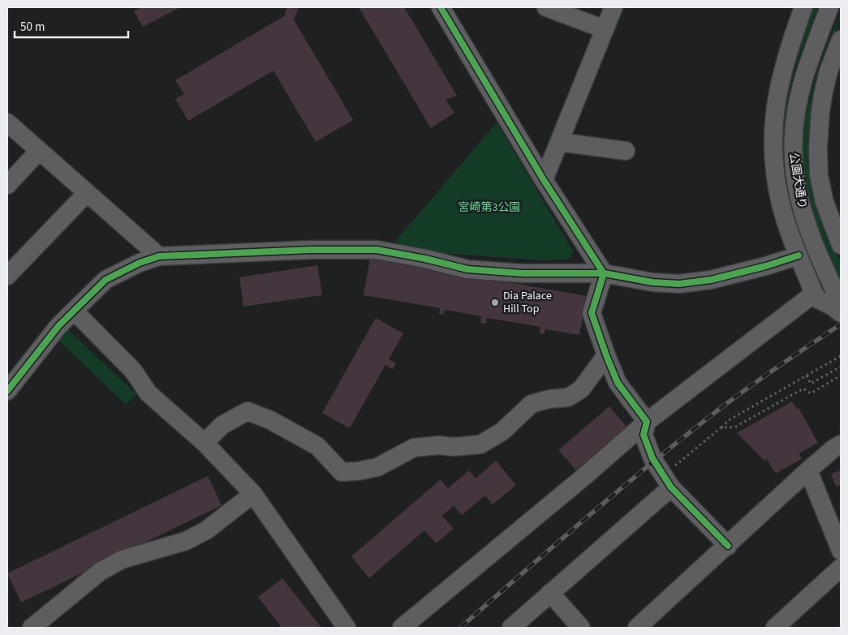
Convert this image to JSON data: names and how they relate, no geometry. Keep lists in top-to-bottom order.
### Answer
{
  "streets": {
    "street": ["公園大通り"]
  },
  "parks": ["宮崎第3公園"],
  "places": ["Dia Palace Hill Top"],
  "scale_bar": "50 m"
}
